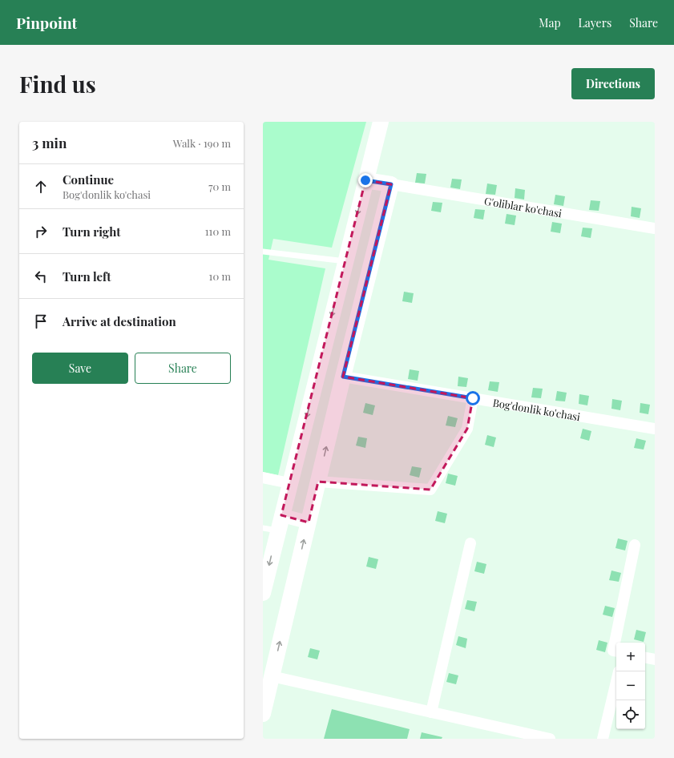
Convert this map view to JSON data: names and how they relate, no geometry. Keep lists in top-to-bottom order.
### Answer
{
  "streets": {
    "street": ["G'oliblar ko'chasi", "Bog'donlik ko'chasi"]
  },
  "page": {
    "header": "Pinpoint",
    "nav": ["Map", "Layers", "Share"],
    "buttons": [
      "Directions",
      ["Save", "Share"]
    ],
    "title": "Find us",
    "heading": ["3 min", "Walk · 190 m"],
    "list": [
      ["Continue", "Bog'donlik ko'chasi", "70 m"],
      ["Turn right", "110 m"],
      ["Turn left", "10 m"],
      "Arrive at destination"
    ],
    "map_buttons": ["+", "−"]
  }
}
